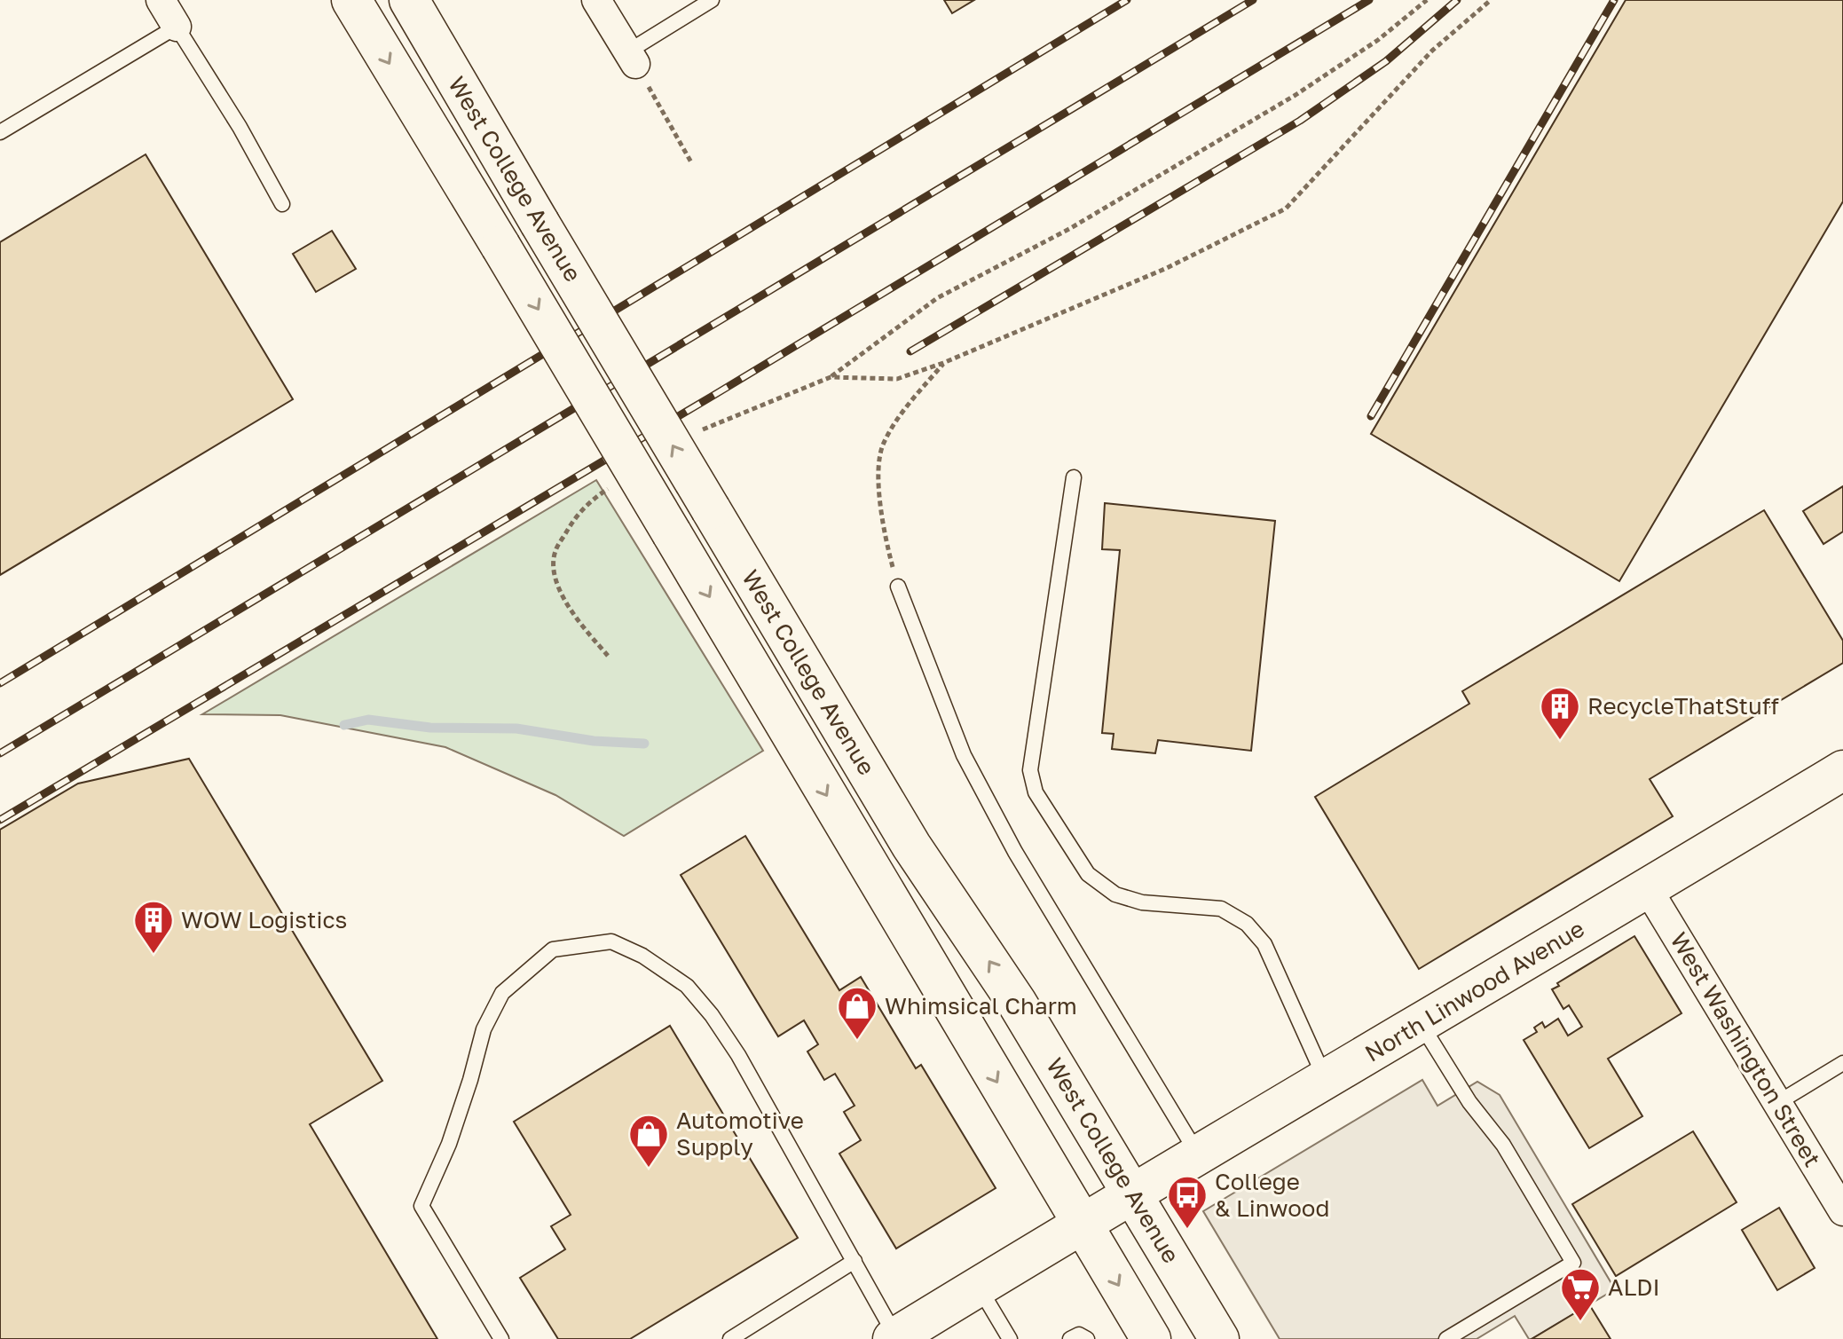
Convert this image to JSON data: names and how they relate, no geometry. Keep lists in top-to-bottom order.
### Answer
{
  "streets": {
    "main road": ["West College Avenue", "North Linwood Avenue"],
    "street": ["West Washington Street"]
  },
  "crossings": [
    ["West College Avenue", "North Linwood Avenue"],
    ["North Linwood Avenue", "West Washington Street"]
  ],
  "places": {
    "building": ["RecycleThatStuff", "WOW Logistics"],
    "shop": ["Whimsical Charm", "Automotive Supply"],
    "bus stop": ["College & Linwood"],
    "supermarket": ["ALDI"]
  }
}
